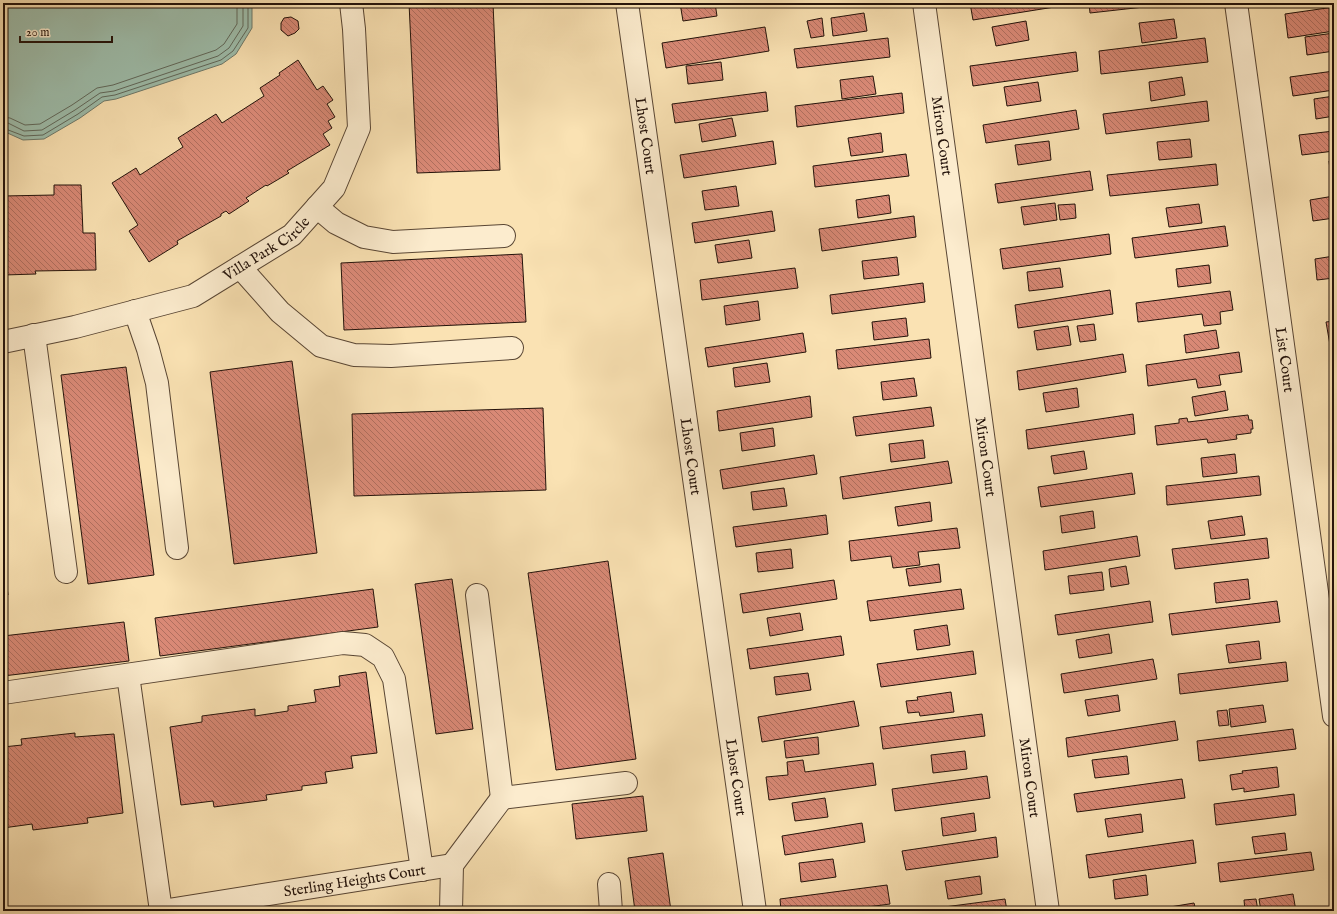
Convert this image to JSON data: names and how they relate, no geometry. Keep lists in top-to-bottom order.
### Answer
{
  "streets": {
    "street": [
      "Lhost Court",
      "Miron Court",
      "Villa Park Circle",
      "List Court",
      "Sterling Heights Court"
    ]
  },
  "scale_bar": "20 m"
}
